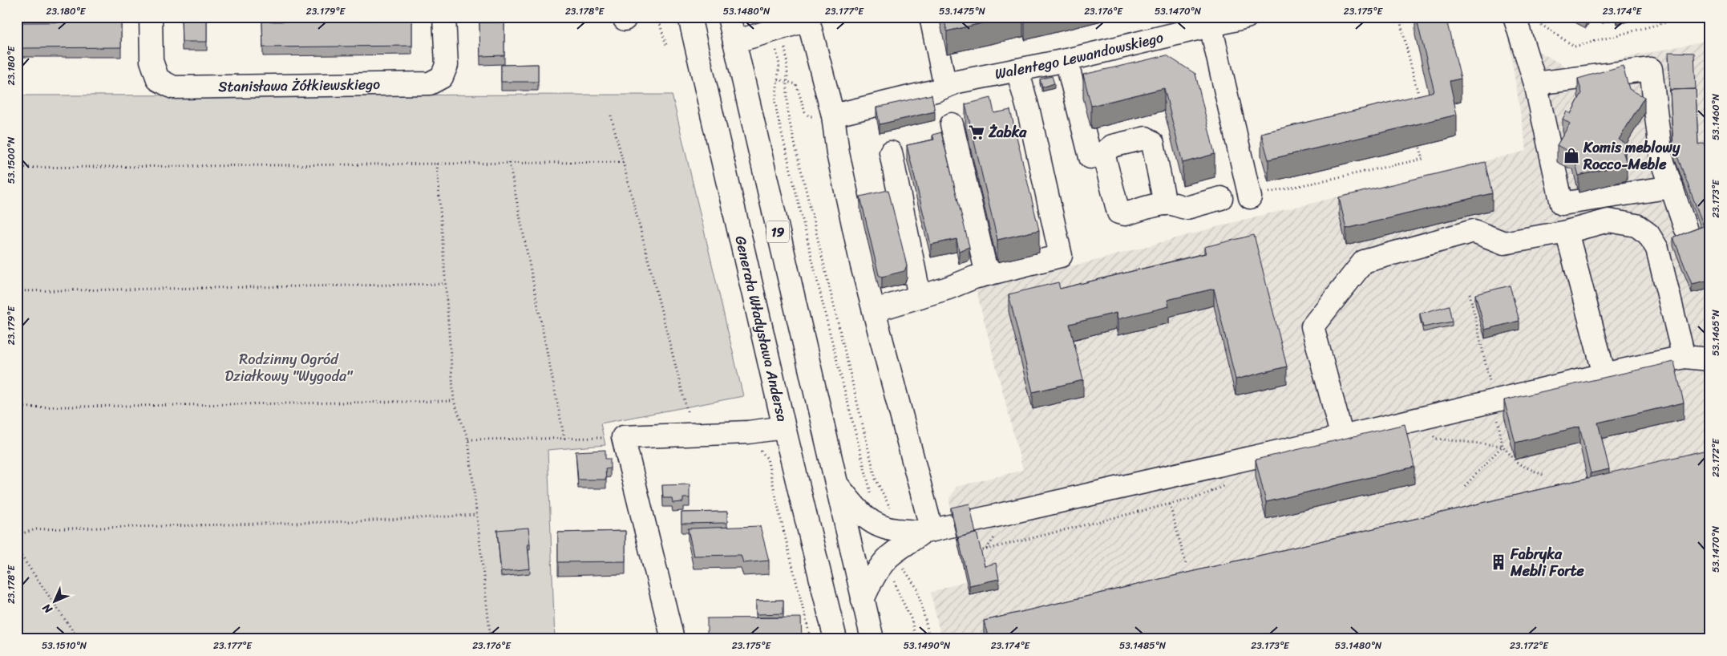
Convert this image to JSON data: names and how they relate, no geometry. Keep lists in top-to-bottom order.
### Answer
{
  "streets": {
    "main road": [
      "Walentego Lewandowskiego",
      "Stanisława Żółkiewskiego",
      "19",
      "Generała Władysława Andersa"
    ]
  },
  "parks": ["Rodzinny Ogród Działkowy \"Wygoda\""],
  "places": {
    "supermarket": ["Żabka"],
    "shop": ["Komis meblowy Rocco-Meble"],
    "building": ["Fabryka Mebli Forte"]
  },
  "north": "bottom left",
  "coordinates": [
    "23.180°E",
    "23.179°E",
    "23.178°E",
    "53.1480°N",
    "23.177°E",
    "53.1475°N",
    "23.176°E",
    "53.1470°N",
    "23.175°E",
    "23.174°E",
    "53.1460°N",
    "53.1500°N",
    "23.173°E",
    "53.1465°N",
    "23.172°E",
    "53.1510°N",
    "53.1490°N",
    "53.1485°N"
  ]
}
